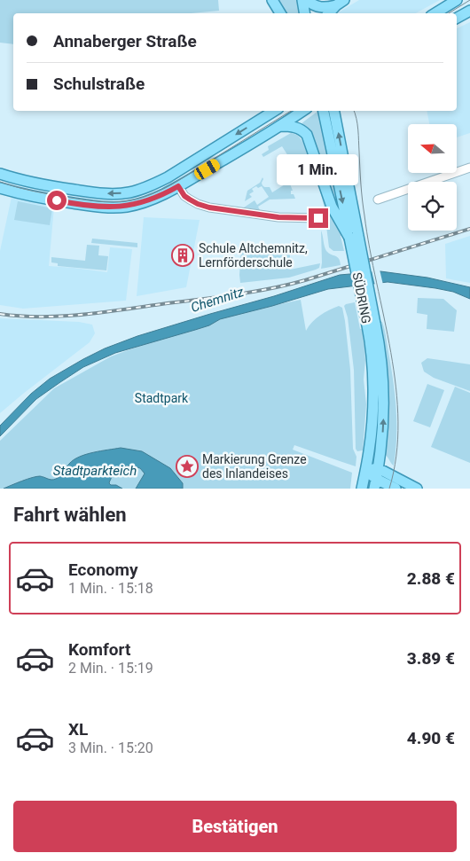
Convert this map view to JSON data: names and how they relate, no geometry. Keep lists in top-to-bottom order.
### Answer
{
  "streets": {
    "main road": ["SÜDRING"]
  },
  "water": ["Chemnitz", "Stadtparkteich"],
  "parks": ["Stadtpark"],
  "places": {
    "building": ["Schule Altchemnitz, Lernförderschule"],
    "place": ["Markierung Grenze des Inlandeises"]
  },
  "north": "left",
  "page": {
    "banner": ["Annaberger Straße", "Schulstraße"],
    "bubble": "1 Min.",
    "heading": "Fahrt wählen",
    "list": [
      {
        "name": "Economy",
        "note": "1 Min. · 15:18",
        "value": "2.88 €"
      },
      {
        "name": "Komfort",
        "note": "2 Min. · 15:19",
        "value": "3.89 €"
      },
      {
        "name": "XL",
        "note": "3 Min. · 15:20",
        "value": "4.90 €"
      }
    ],
    "buttons": "Bestätigen"
  }
}
